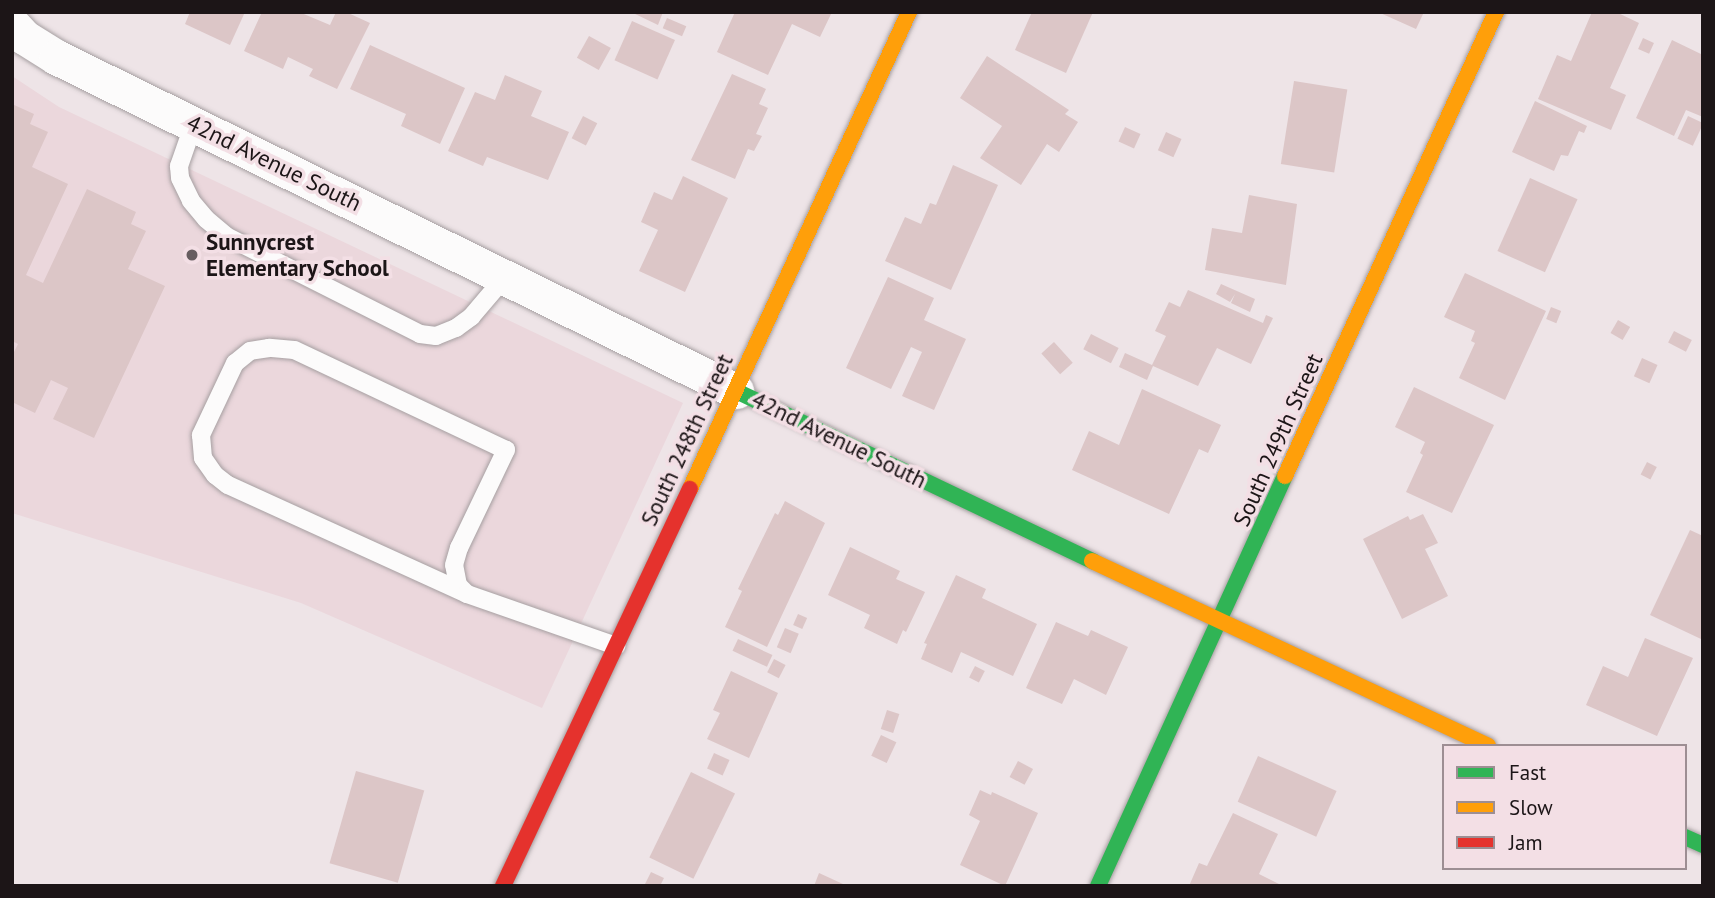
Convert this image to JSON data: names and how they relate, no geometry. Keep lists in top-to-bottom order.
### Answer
{
  "streets": {
    "street": ["42nd Avenue South", "South 248th Street", "South 249th Street"]
  },
  "crossings": [
    ["42nd Avenue South", "South 248th Street"],
    ["42nd Avenue South", "South 249th Street"]
  ],
  "places": ["Sunnycrest Elementary School"],
  "legend": ["Fast", "Slow", "Jam"]
}
